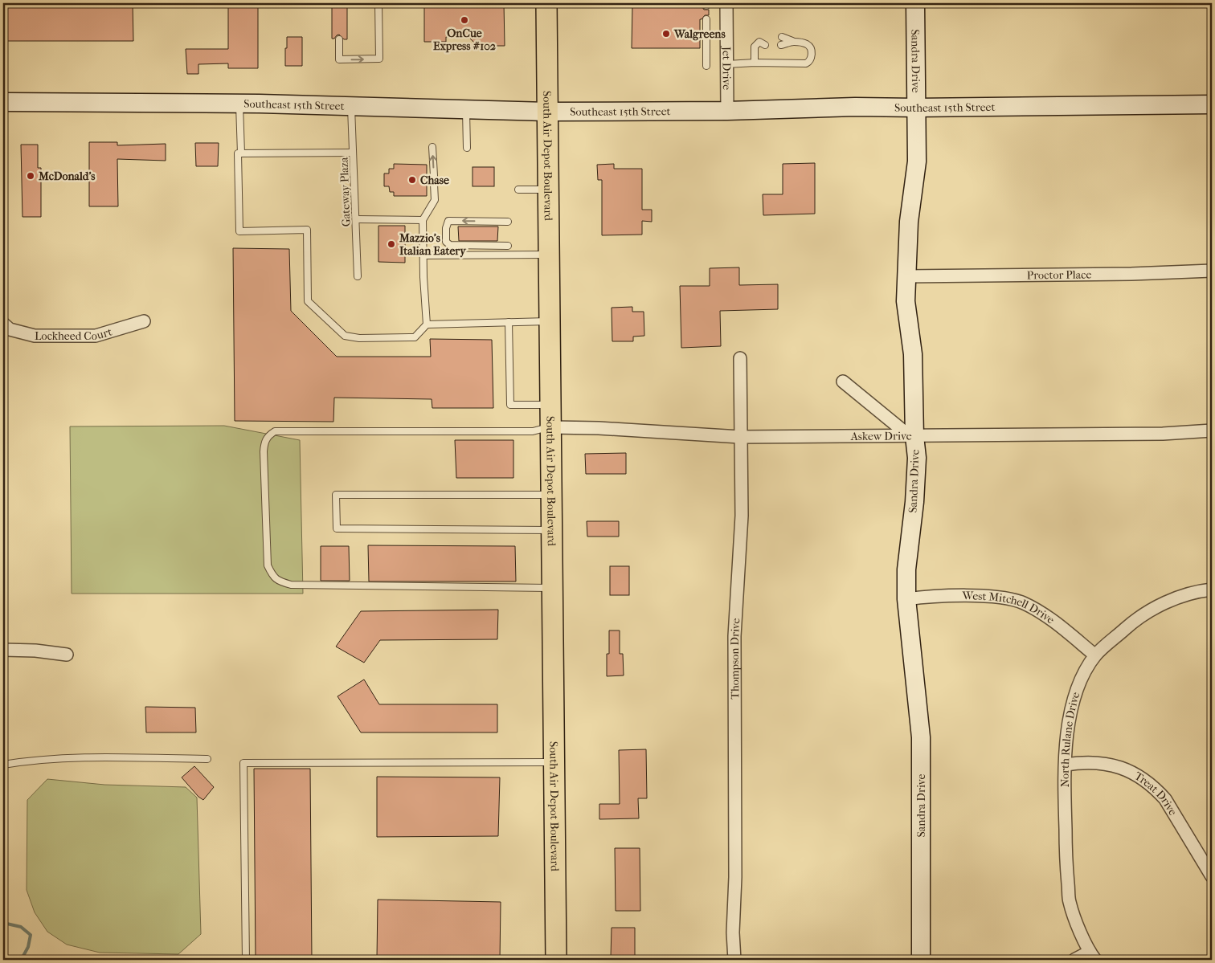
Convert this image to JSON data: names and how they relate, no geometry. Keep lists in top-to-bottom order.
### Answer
{
  "streets": {
    "main road": ["Sandra Drive", "Southeast 15th Street", "South Air Depot Boulevard"],
    "street": [
      "Jet Drive",
      "Proctor Place",
      "Lockheed Court",
      "Askew Drive",
      "West Mitchell Drive",
      "Thompson Drive",
      "North Rulane Drive",
      "Treat Drive"
    ],
    "lane": ["Gateway Plaza"]
  },
  "crossings": [
    ["Sandra Drive", "Southeast 15th Street"],
    ["Sandra Drive", "Proctor Place"],
    ["Sandra Drive", "Askew Drive"],
    ["Sandra Drive", "West Mitchell Drive"],
    ["Jet Drive", "Southeast 15th Street"],
    ["Southeast 15th Street", "South Air Depot Boulevard"],
    ["Southeast 15th Street", "Gateway Plaza"],
    ["South Air Depot Boulevard", "Askew Drive"],
    ["Askew Drive", "Thompson Drive"],
    ["West Mitchell Drive", "North Rulane Drive"],
    ["North Rulane Drive", "Treat Drive"]
  ],
  "places": [
    "OnCue Express #102",
    "Walgreens",
    "McDonald's",
    "Chase",
    "Mazzio's Italian Eatery"
  ]
}
